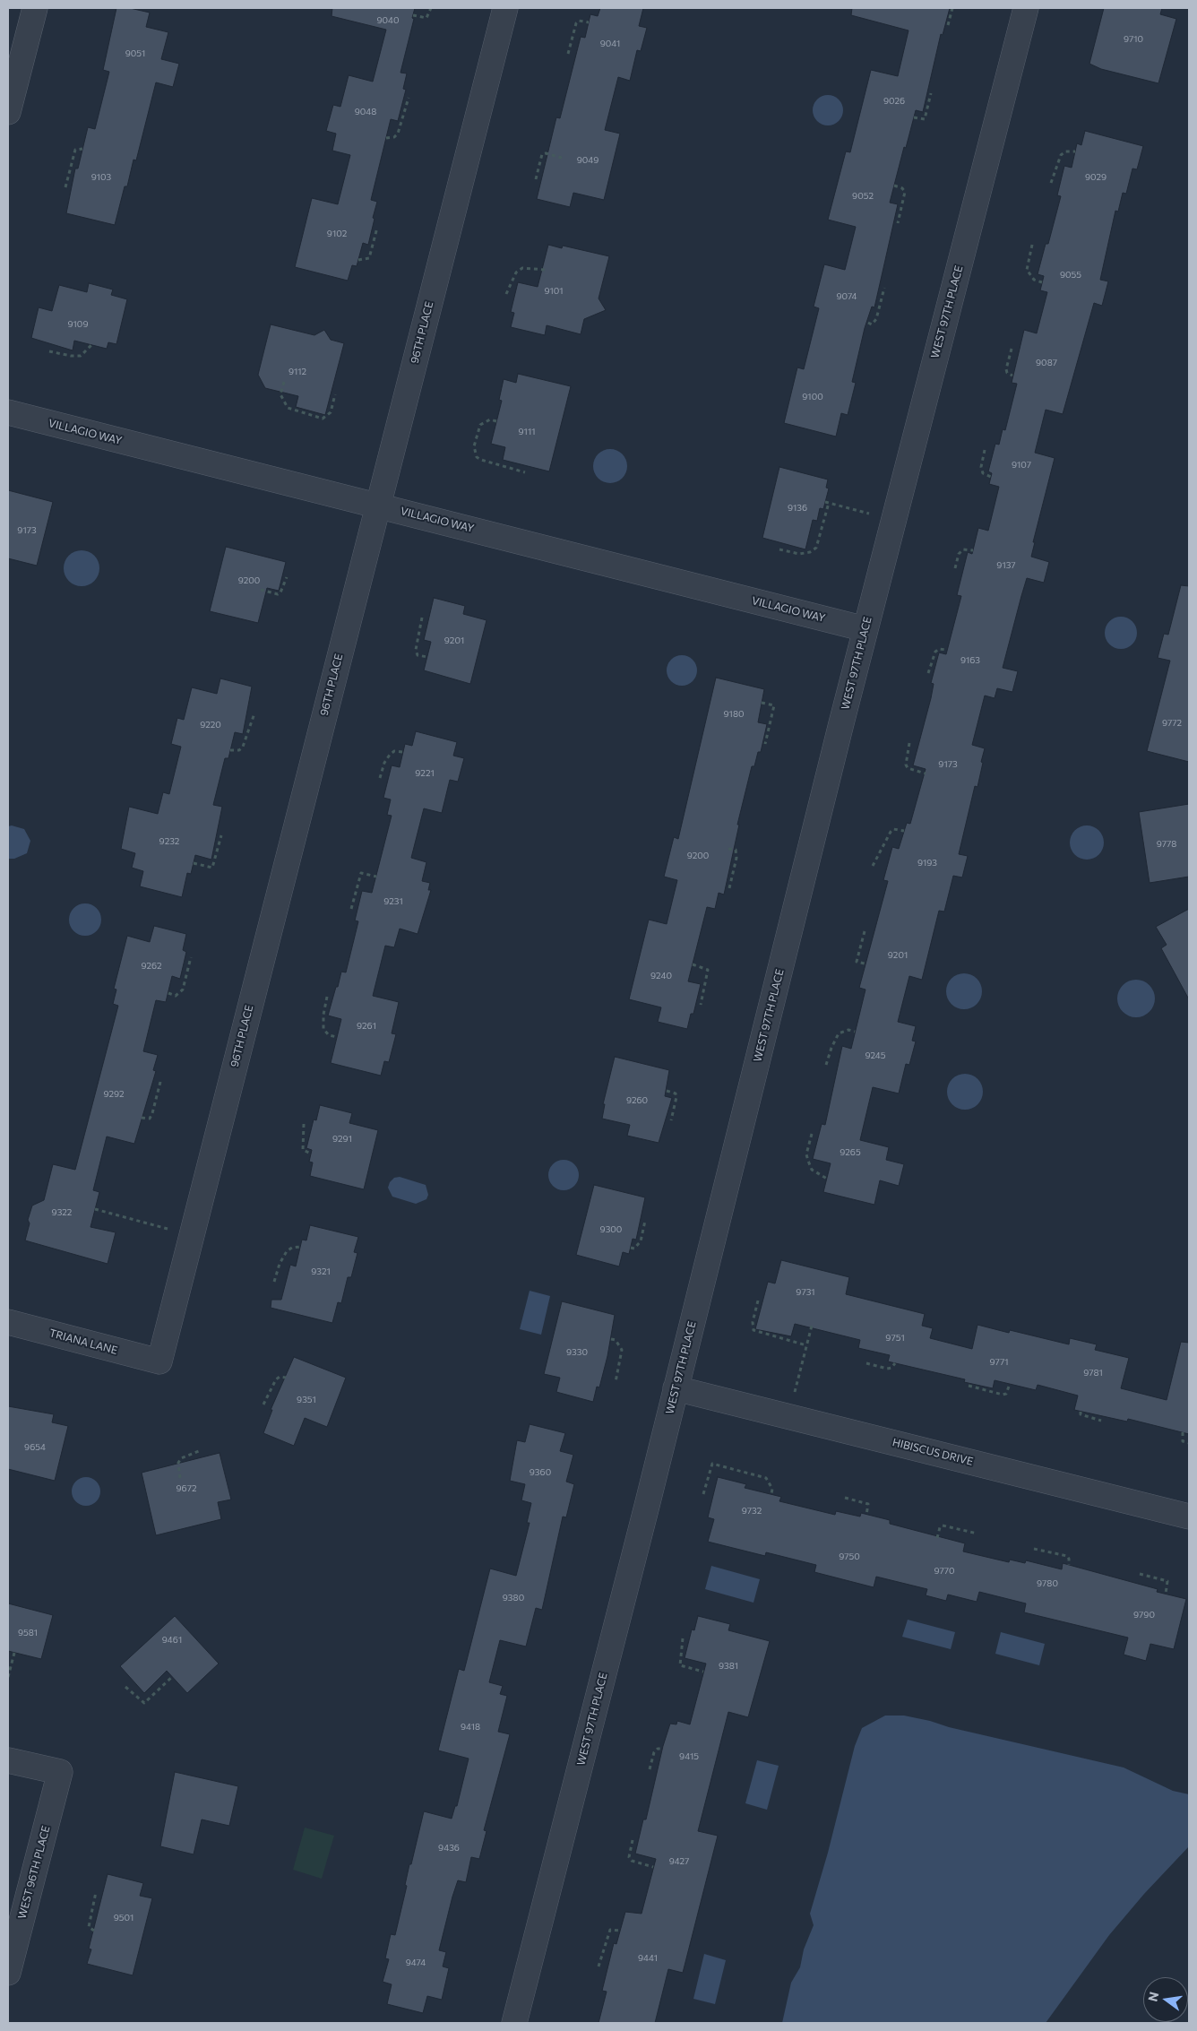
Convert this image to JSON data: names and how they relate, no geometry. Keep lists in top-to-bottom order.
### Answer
{
  "streets": {
    "street": [
      "WEST 97TH PLACE",
      "96TH PLACE",
      "VILLAGIO WAY",
      "TRIANA LANE",
      "HIBISCUS DRIVE",
      "WEST 96TH PLACE"
    ]
  },
  "crossings": [
    ["WEST 97TH PLACE", "VILLAGIO WAY"],
    ["WEST 97TH PLACE", "HIBISCUS DRIVE"],
    ["96TH PLACE", "VILLAGIO WAY"],
    ["96TH PLACE", "TRIANA LANE"]
  ],
  "house_numbers": [
    "9040",
    "9710",
    "9041",
    "9051",
    "9026",
    "9048",
    "9049",
    "9103",
    "9029",
    "9052",
    "9102",
    "9055",
    "9101",
    "9074",
    "9109",
    "9087",
    "9112",
    "9100",
    "9111",
    "9107",
    "9136",
    "9173",
    "9137",
    "9200",
    "9201",
    "9163",
    "9180",
    "9772",
    "9220",
    "9173",
    "9221",
    "9232",
    "9778",
    "9200",
    "9193",
    "9231",
    "9201",
    "9262",
    "9240",
    "9261",
    "9245",
    "9292",
    "9260",
    "9291",
    "9265",
    "9322",
    "9300",
    "9321",
    "9731",
    "9751",
    "9330",
    "9771",
    "9781",
    "9351",
    "9654",
    "9360",
    "9672",
    "9732",
    "9750",
    "9770",
    "9780",
    "9380",
    "9790",
    "9581",
    "9461",
    "9381",
    "9418",
    "9415",
    "9436",
    "9427",
    "9501",
    "9441",
    "9474"
  ],
  "north": "left"
}
